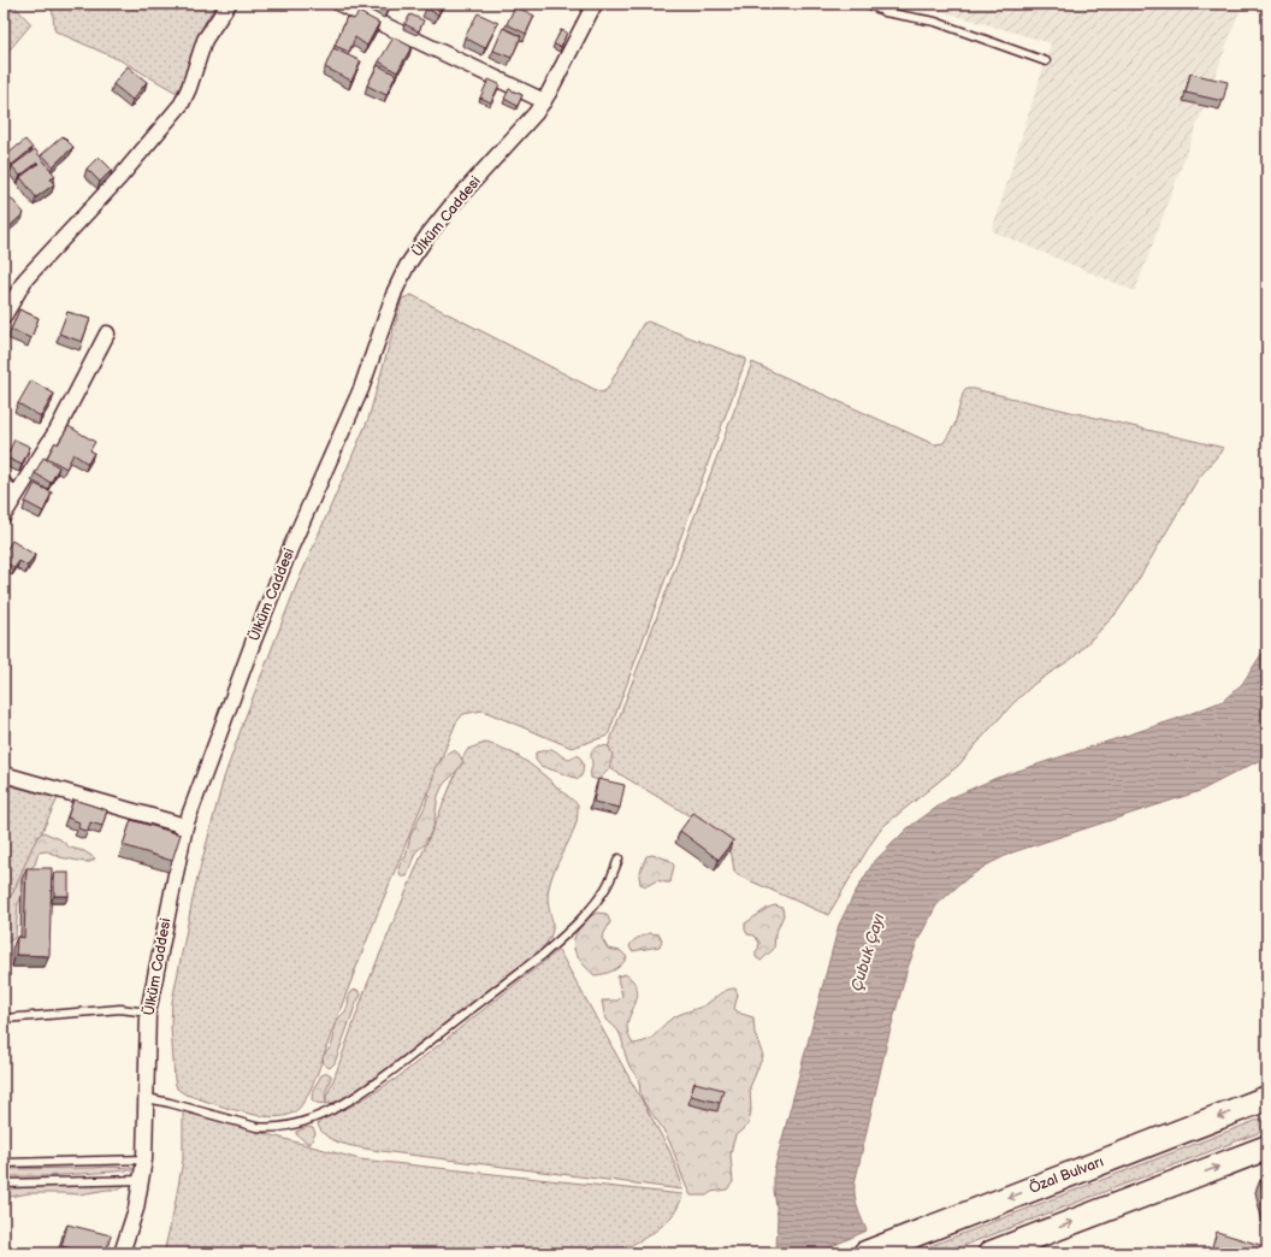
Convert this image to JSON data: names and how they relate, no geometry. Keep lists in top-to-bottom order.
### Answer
{
  "streets": {
    "highway": ["Özal Bulvarı"],
    "street": ["Ülküm Caddesi"]
  },
  "water": ["Çubuk Çayı"]
}
